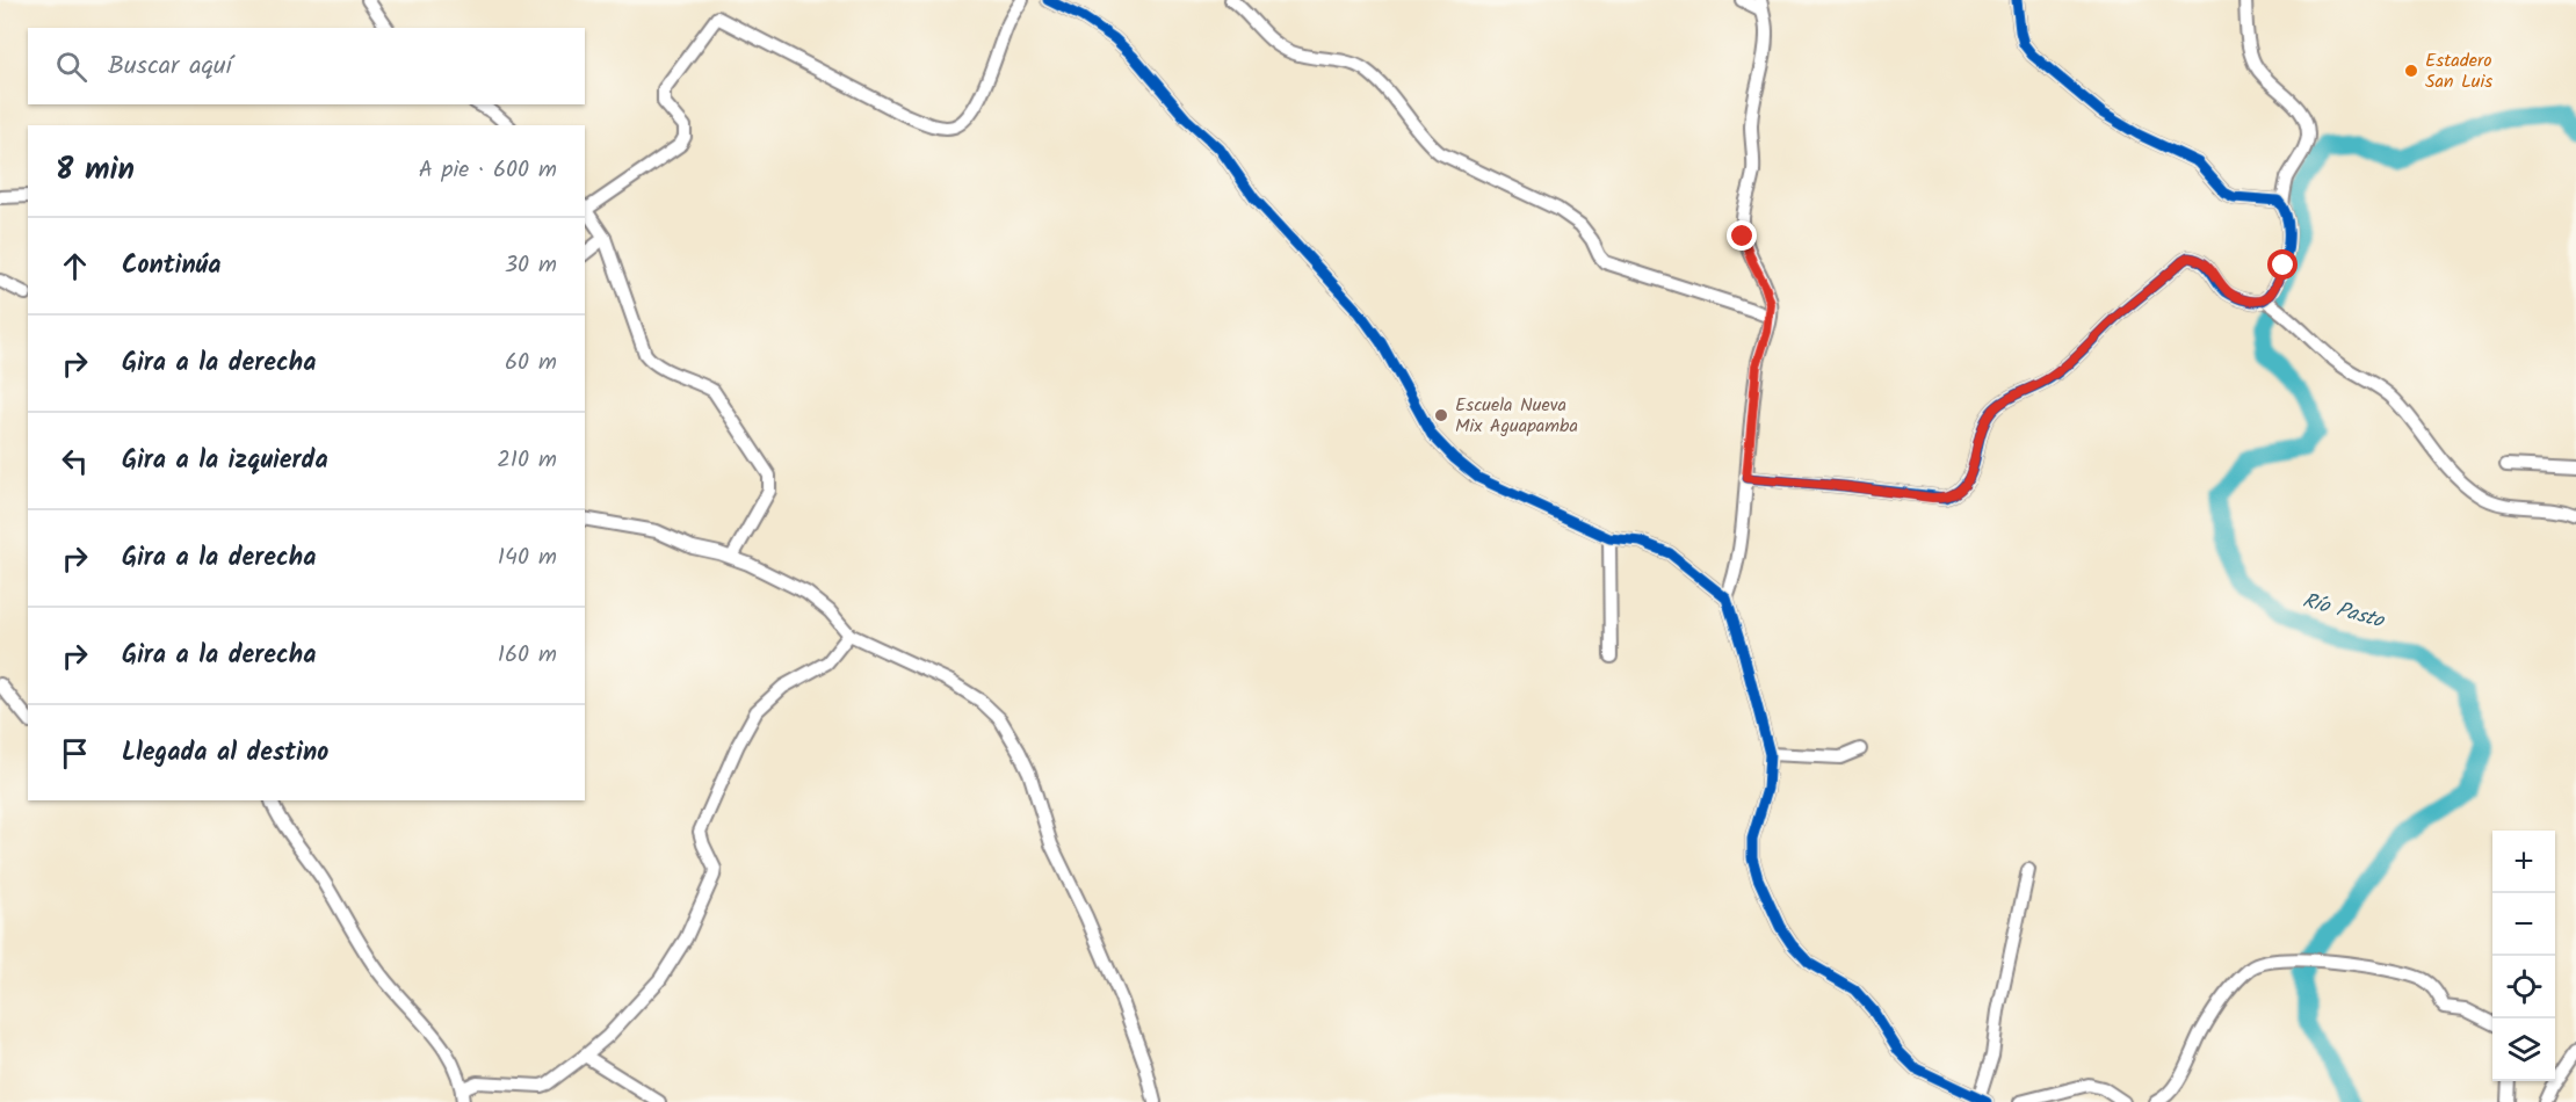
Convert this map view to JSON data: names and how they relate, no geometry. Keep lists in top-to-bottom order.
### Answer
{
  "water": ["Río Pasto"],
  "places": ["Estadero San Luis", "Escuela Nueva Mix Aguapamba"],
  "page": {
    "search": "Buscar aquí",
    "heading": ["8 min", "A pie · 600 m"],
    "list": [
      ["Continúa", "30 m"],
      ["Gira a la derecha", "60 m"],
      ["Gira a la izquierda", "210 m"],
      ["Gira a la derecha", "140 m"],
      ["Gira a la derecha", "160 m"],
      "Llegada al destino"
    ],
    "map_buttons": ["+", "−"]
  }
}
